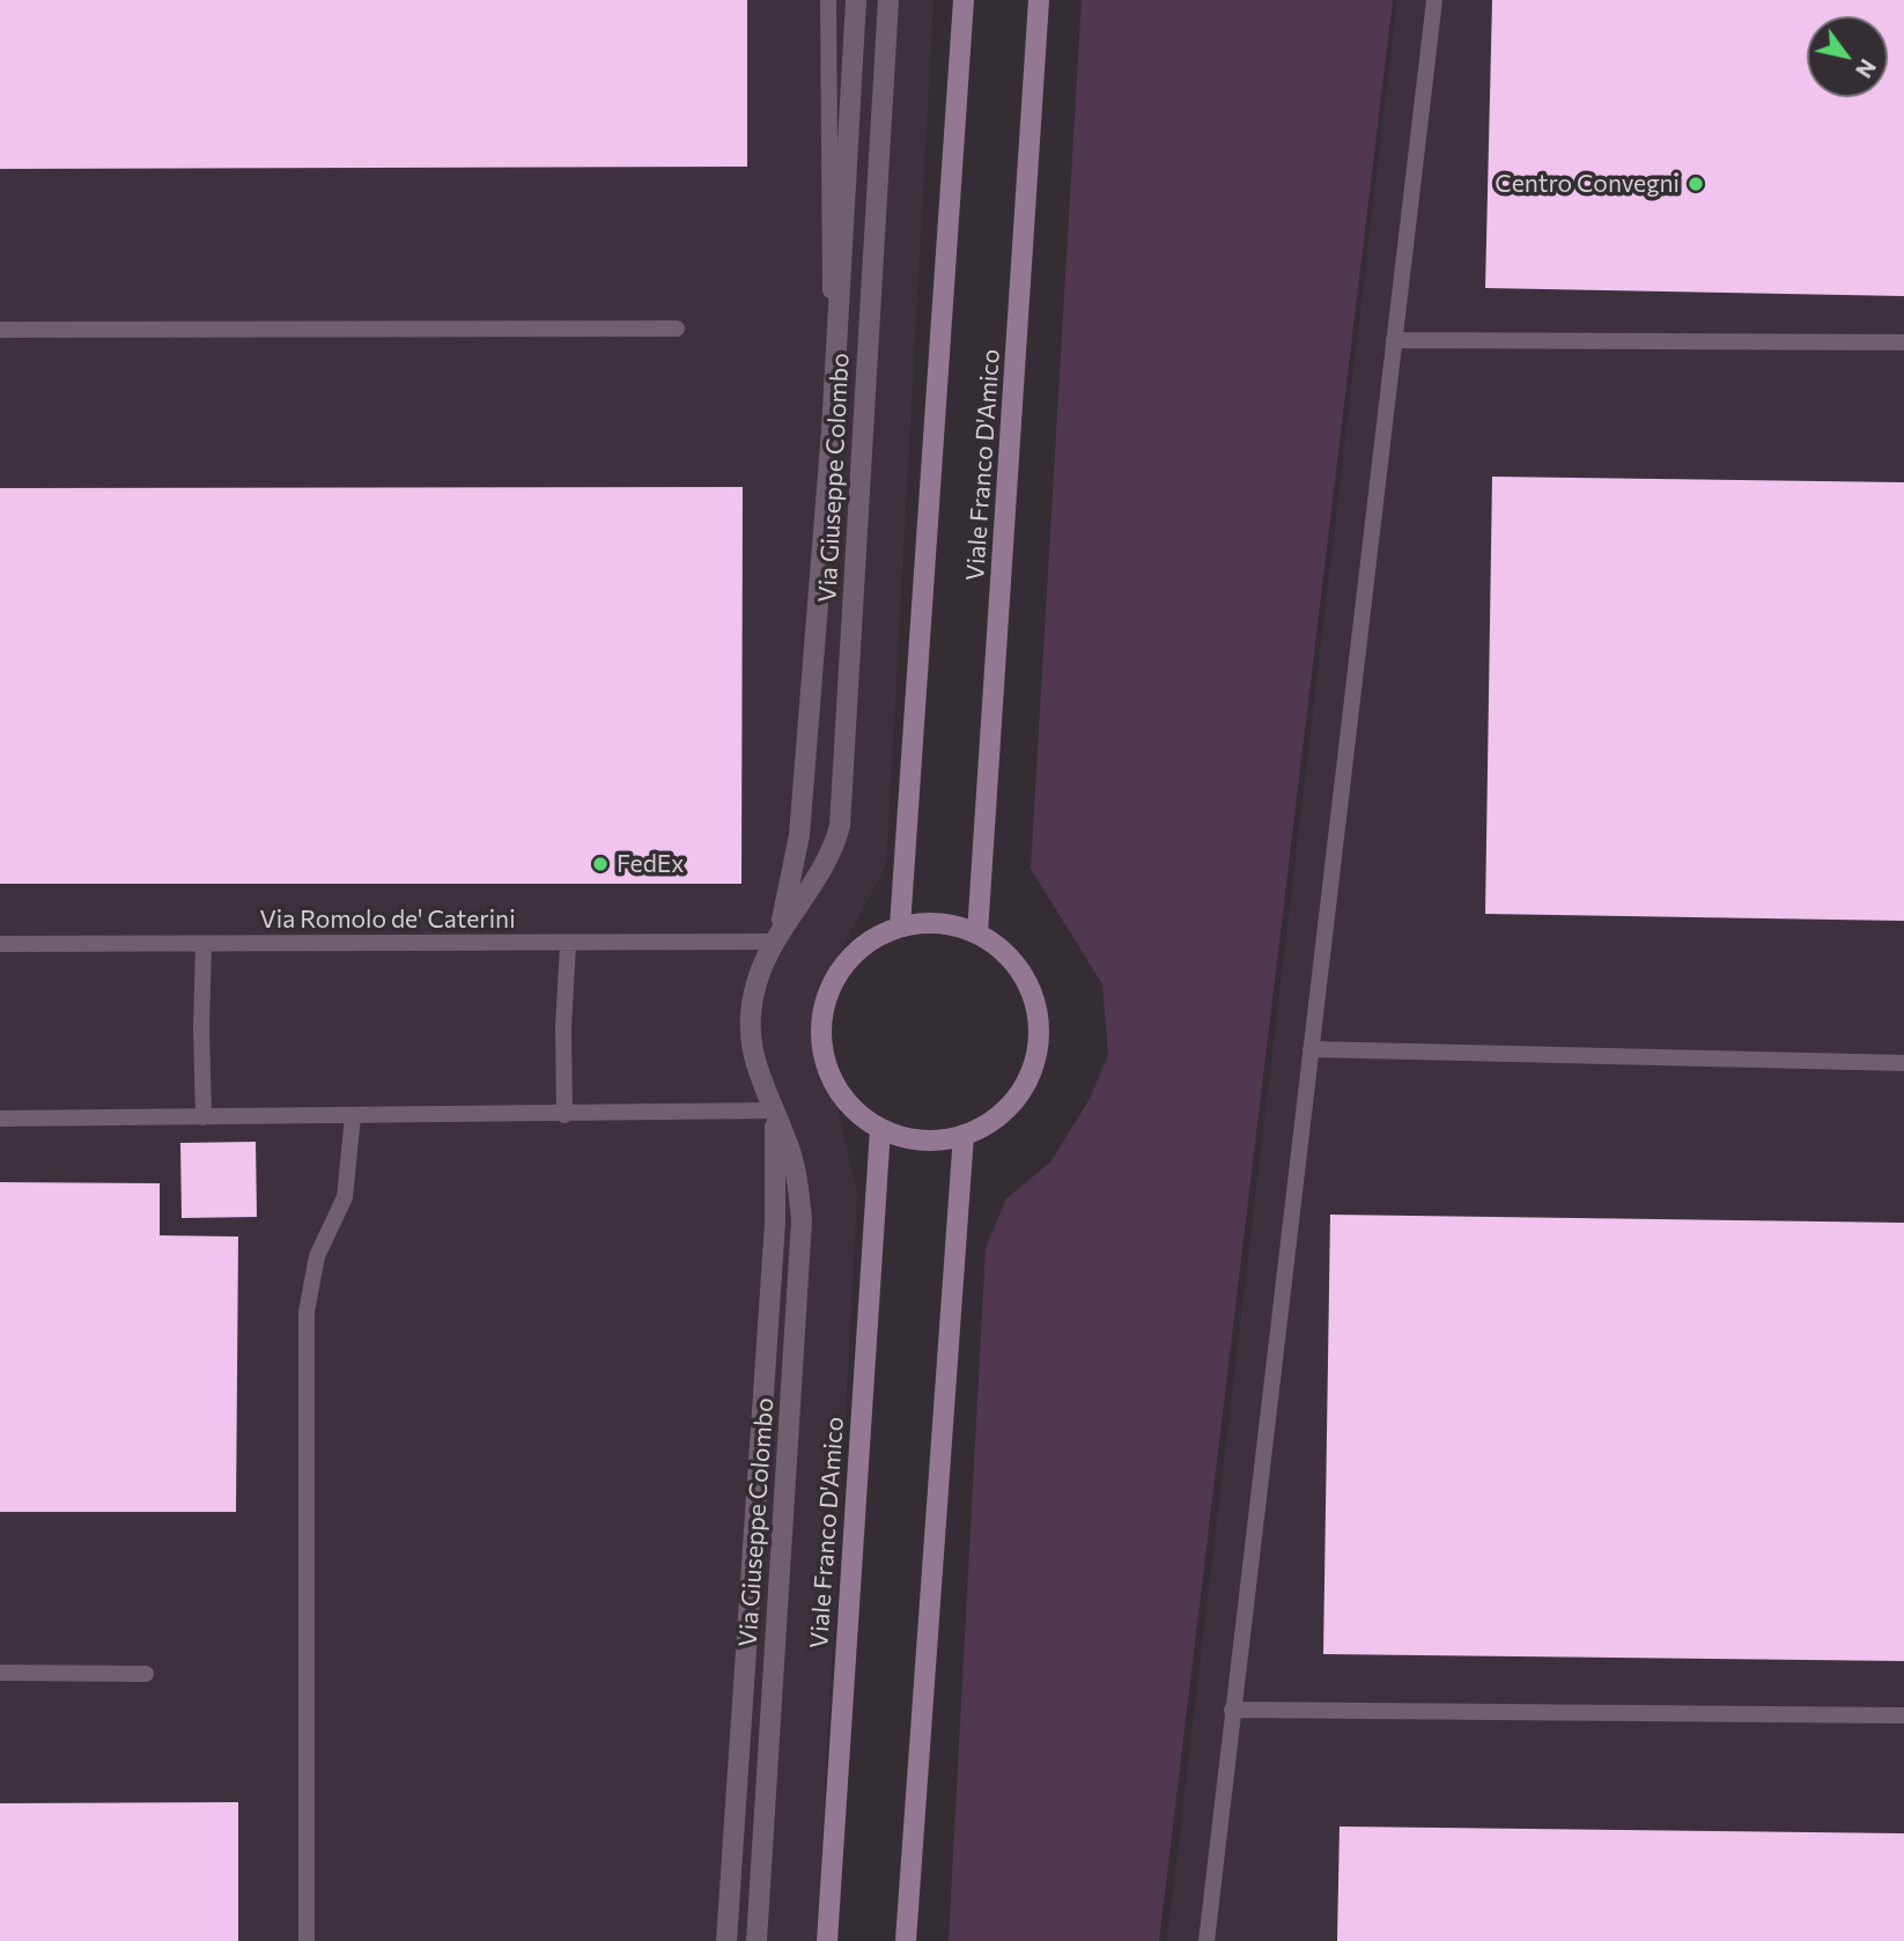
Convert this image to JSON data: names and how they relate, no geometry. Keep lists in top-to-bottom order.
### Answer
{
  "streets": {
    "street": ["Viale Franco D'Amico", "Via Giuseppe Colombo"],
    "lane": ["Via Romolo de' Caterini"]
  },
  "crossings": [
    ["Via Giuseppe Colombo", "Via Romolo de' Caterini"]
  ],
  "places": ["Centro Convegni", "FedEx"],
  "north": "bottom right"
}
